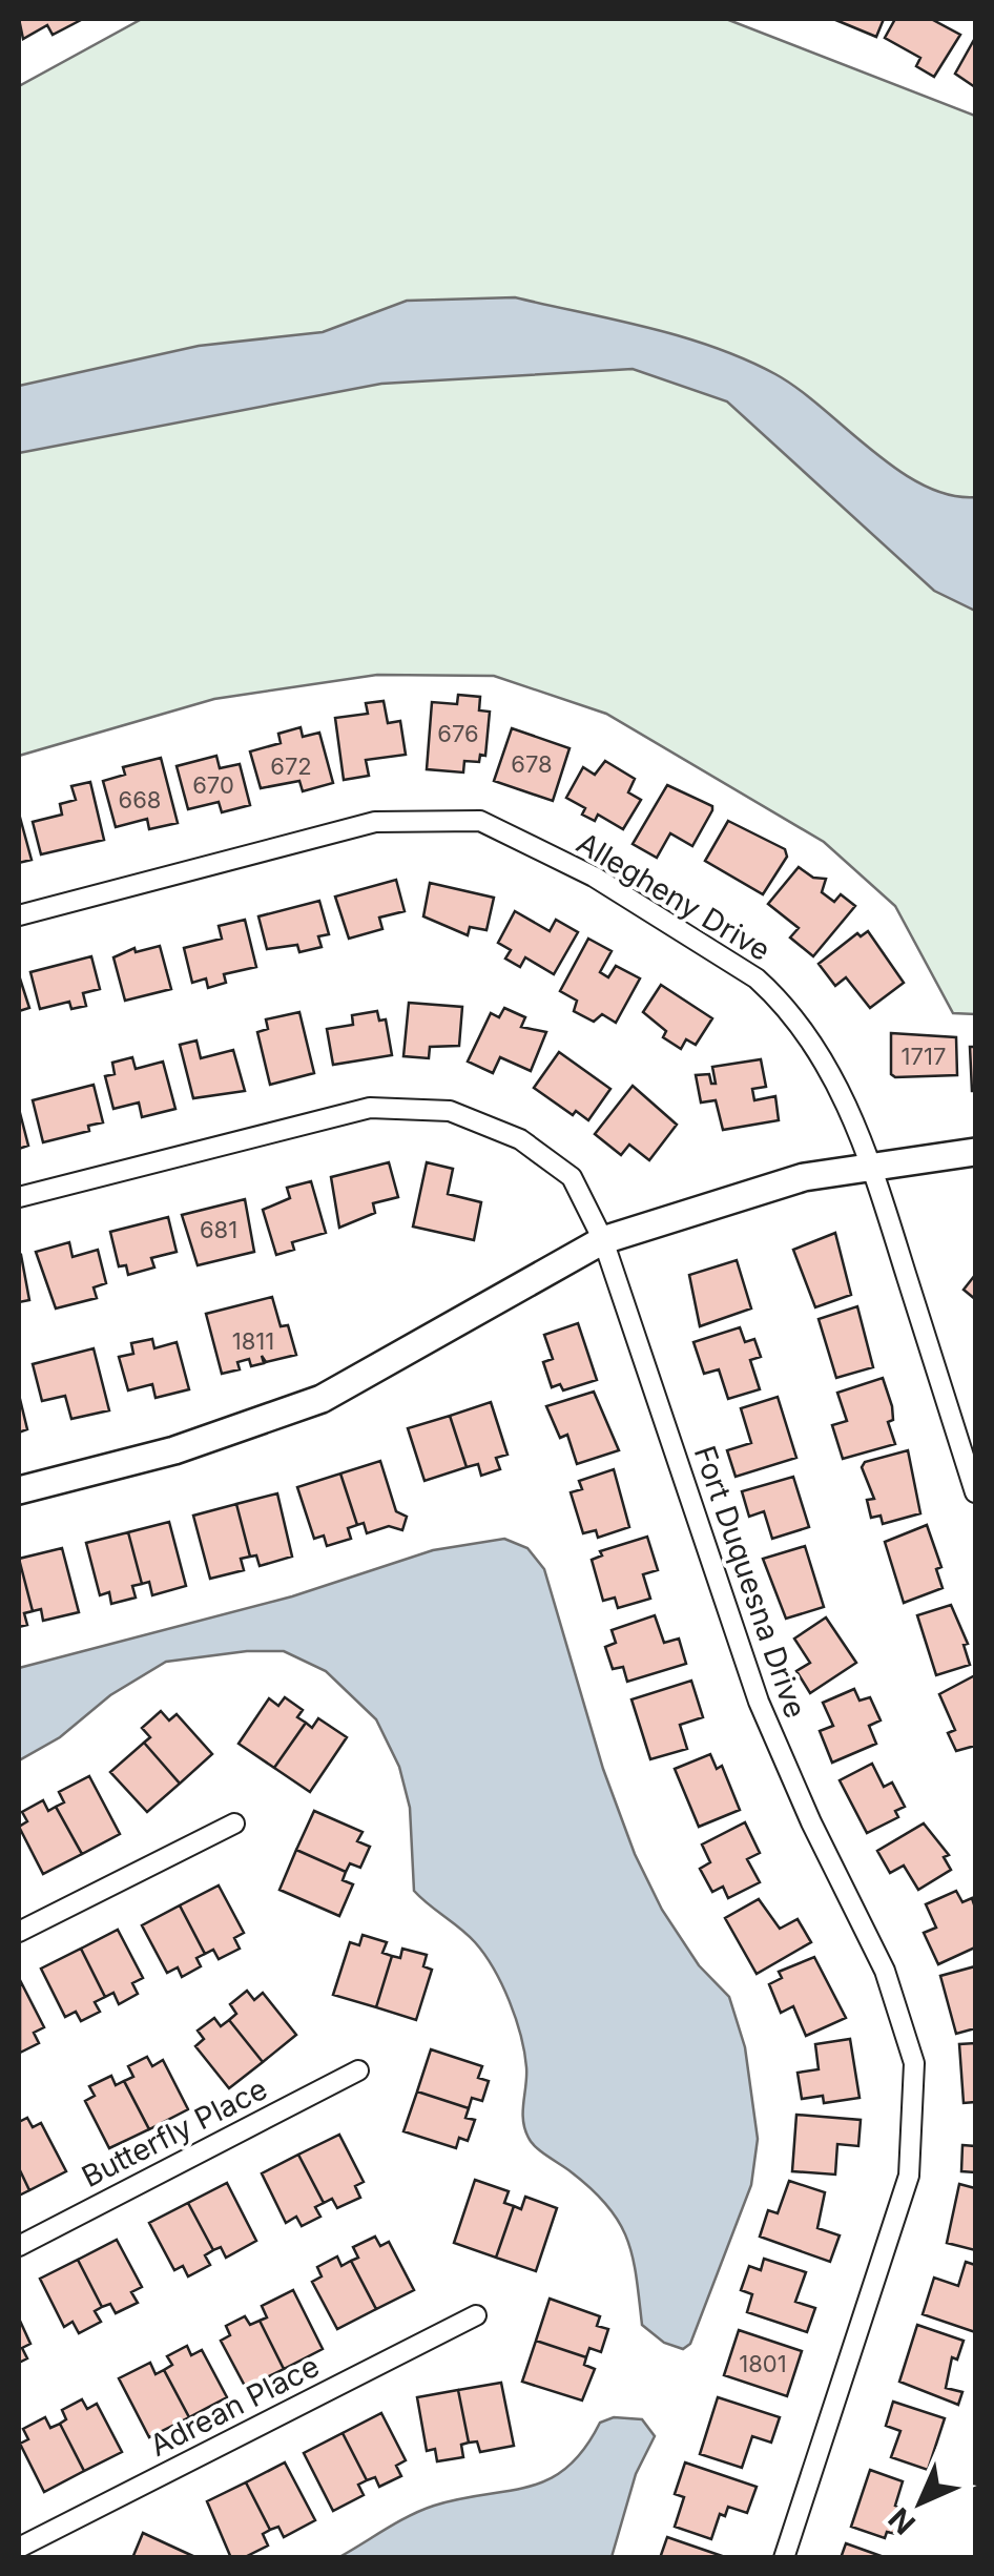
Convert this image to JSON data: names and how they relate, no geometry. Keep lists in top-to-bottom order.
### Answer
{
  "streets": {
    "street": [
      "Allegheny Drive",
      "Fort Duquesna Drive",
      "Butterfly Place",
      "Adrean Place"
    ]
  },
  "house_numbers": [
    "676",
    "678",
    "672",
    "670",
    "668",
    "1717",
    "681",
    "1811",
    "1801"
  ],
  "north": "bottom left"
}
